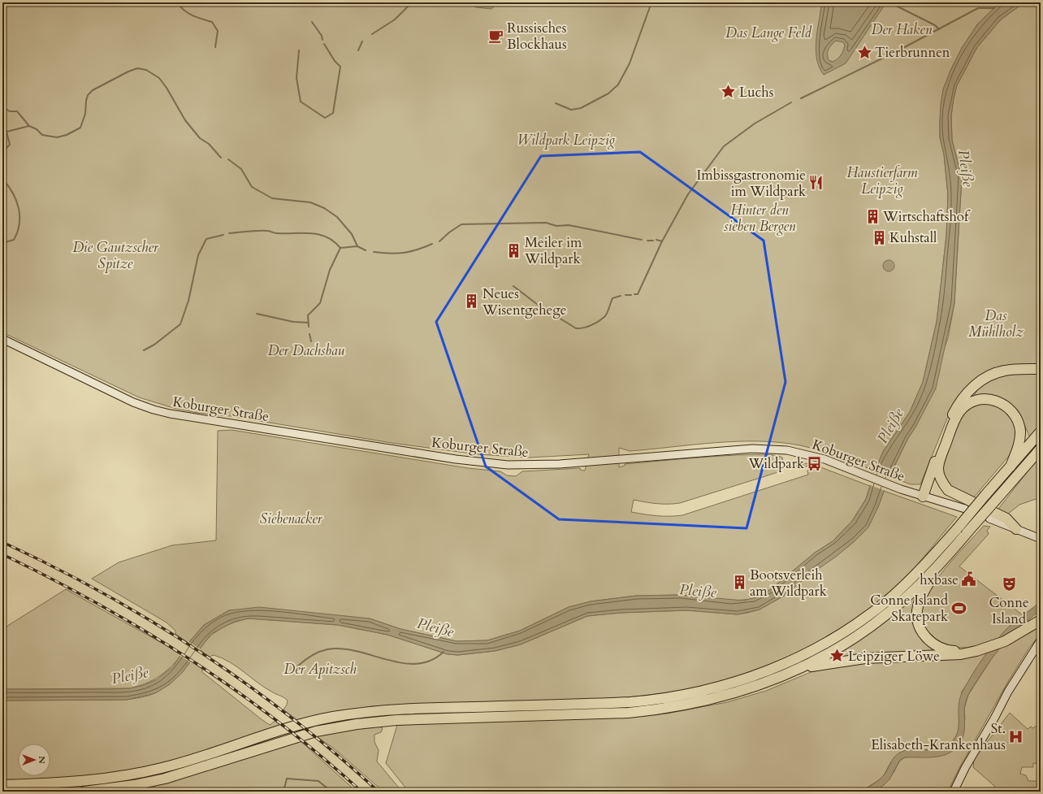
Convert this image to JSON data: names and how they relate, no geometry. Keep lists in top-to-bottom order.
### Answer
{
  "streets": {
    "main road": ["Koburger Straße"]
  },
  "water": ["Pleiße"],
  "parks": [
    "Der Haken",
    "Das Lange Feld",
    "Wildpark Leipzig",
    "Haustierfarm Leipzig",
    "Hinter den sieben Bergen",
    "Die Gautzscher Spitze",
    "Das Mühlholz",
    "Der Dachsbau",
    "Siebenacker",
    "Der Apitzsch"
  ],
  "places": {
    "cafe": ["Russisches Blockhaus"],
    "place": ["Tierbrunnen", "Luchs", "Leipziger Löwe"],
    "restaurant": ["Imbissgastronomie im Wildpark"],
    "building": [
      "Wirtschaftshof",
      "Kuhstall",
      "Meiler im Wildpark",
      "Neues Wisentgehege",
      "Bootsverleih am Wildpark"
    ],
    "bus stop": ["Wildpark"],
    "public building": ["hxbase"],
    "theatre": ["Conne Island"],
    "sports": ["Conne Island Skatepark"],
    "hospital": ["St. Elisabeth-Krankenhaus"]
  },
  "north": "right"
}
